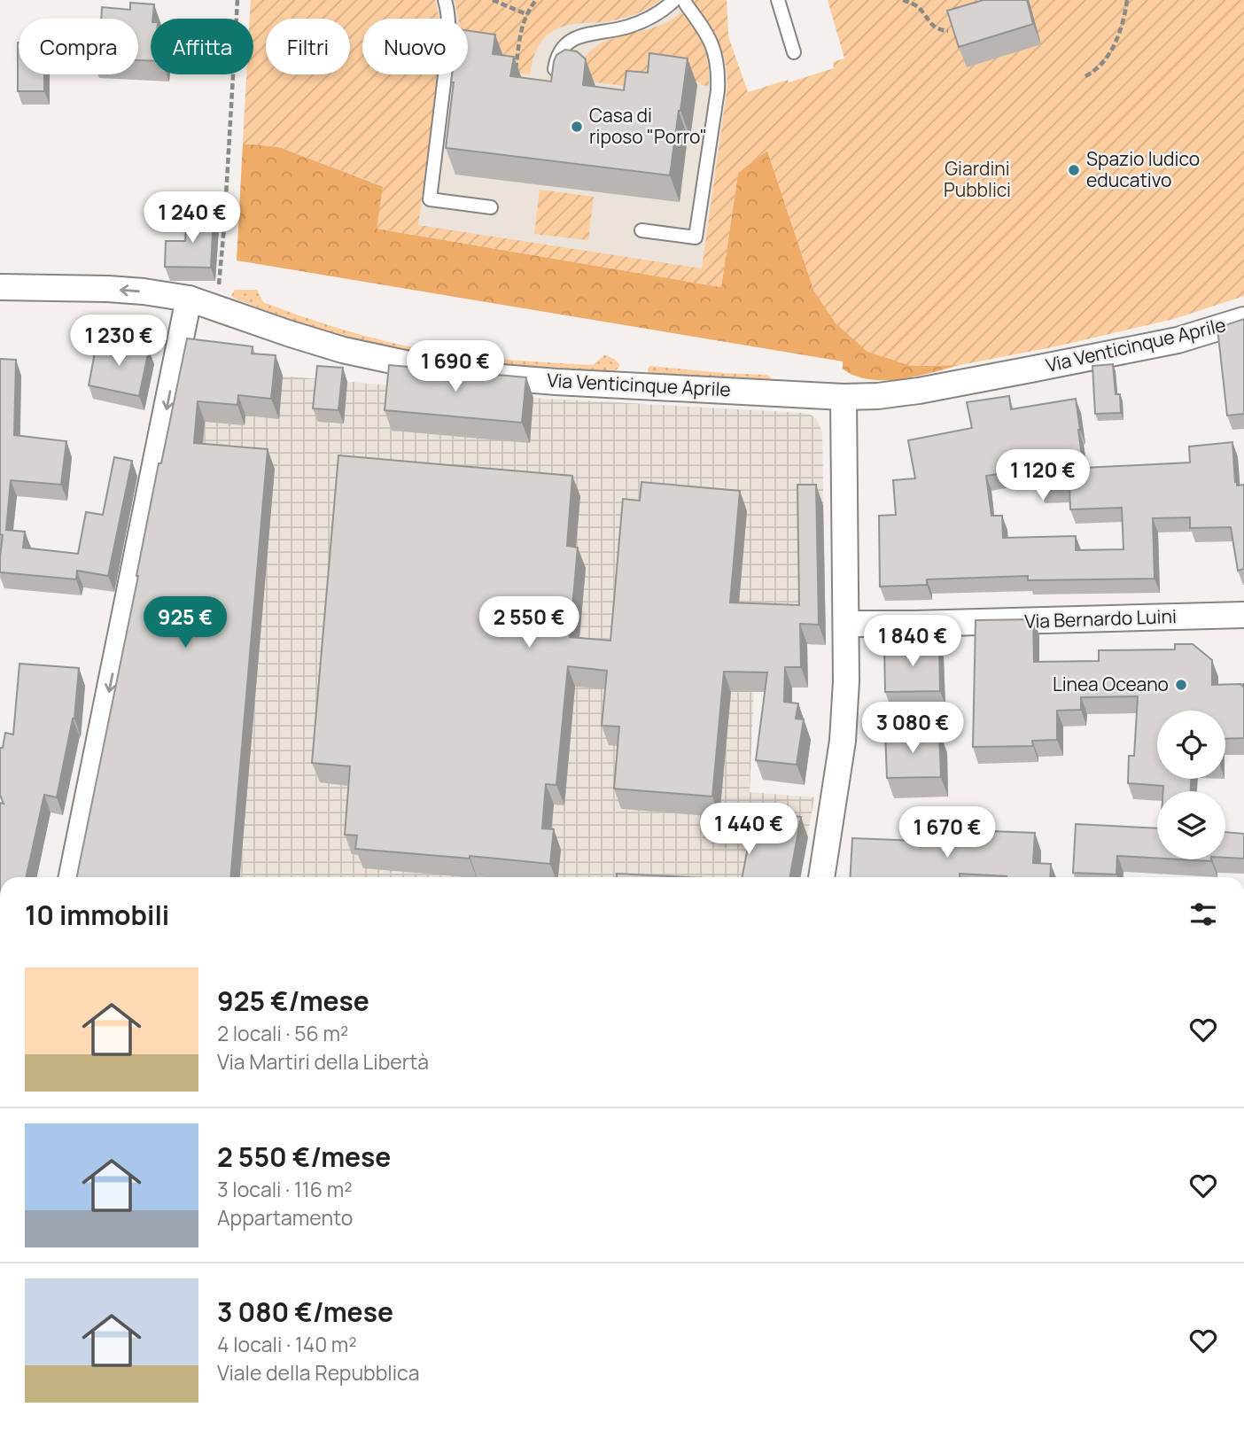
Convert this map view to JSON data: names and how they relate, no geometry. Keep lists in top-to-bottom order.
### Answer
{
  "streets": {
    "street": ["Via Venticinque Aprile", "Via Bernardo Luini"]
  },
  "parks": ["Giardini Pubblici"],
  "places": ["Casa di riposo \"Porro\"", "Spazio ludico educativo", "Linea Oceano"],
  "page": {
    "chip": [
      "Compra",
      "Affitta",
      "Filtri",
      "Nuovo"
    ],
    "price": [
      "1 240 €",
      "1 230 €",
      "1 690 €",
      "1 120 €",
      "925 €",
      "2 550 €",
      "1 840 €",
      "3 080 €",
      "1 440 €",
      "1 670 €"
    ],
    "heading": "10 immobili",
    "list": [
      {
        "name": "925 €/mese",
        "note": "2 locali · 56 m² · Via Martiri della Libertà"
      },
      {
        "name": "2 550 €/mese",
        "note": "3 locali · 116 m² · Appartamento"
      },
      {
        "name": "3 080 €/mese",
        "note": "4 locali · 140 m² · Viale della Repubblica"
      }
    ]
  }
}
